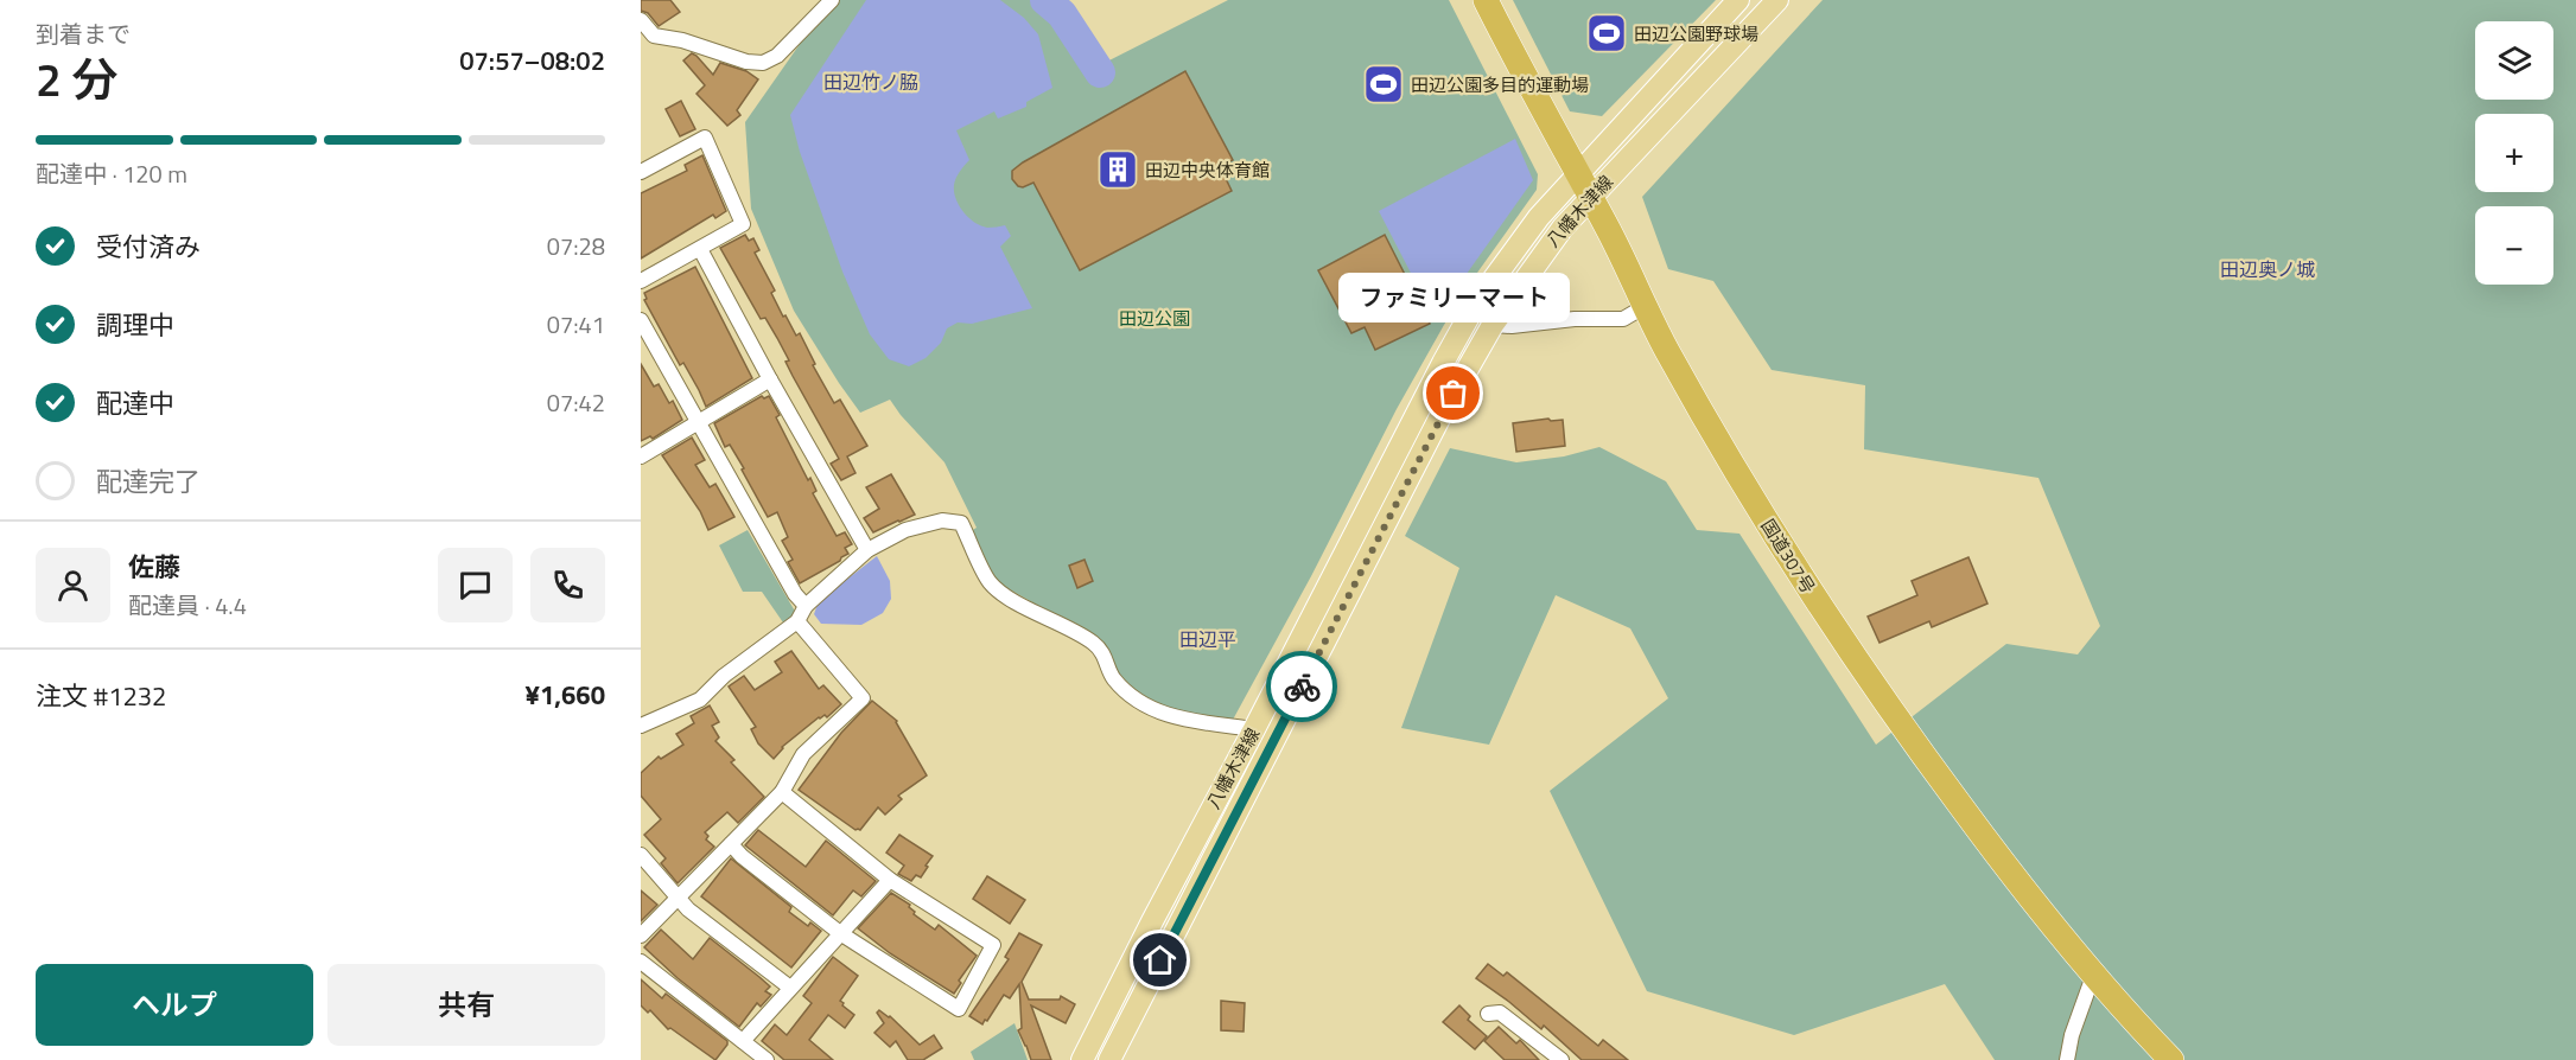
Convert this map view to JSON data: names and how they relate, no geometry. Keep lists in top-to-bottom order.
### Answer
{
  "streets": {
    "highway": ["国道307号"],
    "main road": ["八幡木津線"]
  },
  "crossings": [
    ["八幡木津線", "国道307号"]
  ],
  "districts": ["田辺竹ノ脇", "田辺奥ノ城", "田辺平"],
  "parks": ["田辺公園"],
  "places": {
    "sports": ["田辺公園野球場", "田辺公園多目的運動場"],
    "building": ["田辺中央体育館"],
    "other": ["ファミリーマート"]
  },
  "page": {
    "heading": ["2 分", "到着まで", "07:57–08:02"],
    "panel": [
      "佐藤",
      "配達員 · 4.4",
      "注文 #1232",
      "¥1,660"
    ],
    "map_buttons": ["+", "−"],
    "bar": "配達中 · 120 m",
    "list": [
      ["受付済み", "07:28"],
      ["調理中", "07:41"],
      ["配達中", "07:42"],
      "配達完了"
    ],
    "bubble": "ファミリーマート",
    "buttons": ["ヘルプ", "共有"]
  }
}
